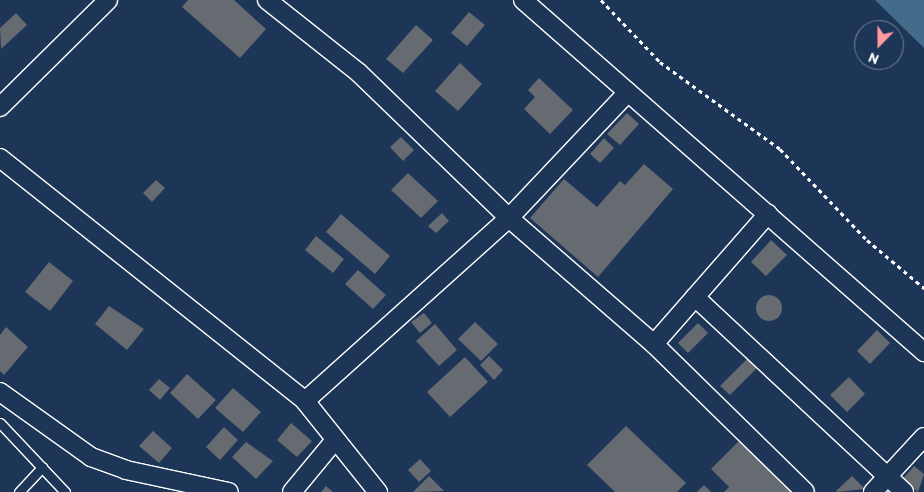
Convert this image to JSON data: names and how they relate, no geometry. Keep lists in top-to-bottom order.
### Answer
{
  "north": "bottom"
}
